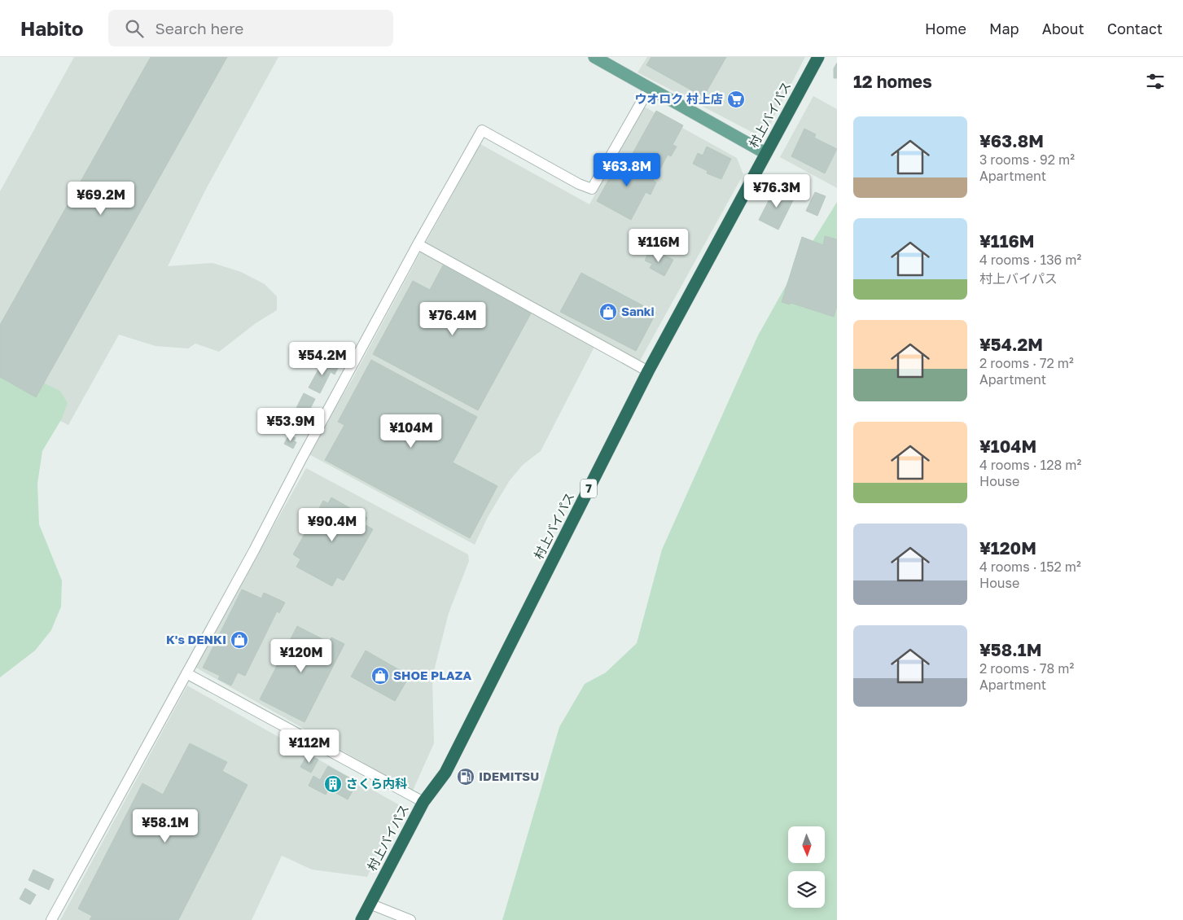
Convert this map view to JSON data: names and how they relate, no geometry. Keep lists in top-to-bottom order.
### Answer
{
  "streets": {
    "highway": ["村上バイパス", "7"]
  },
  "places": {
    "supermarket": ["ウオロク 村上店"],
    "shop": ["Sanki", "K's DENKI", "SHOE PLAZA"],
    "fuel station": ["IDEMITSU"],
    "building": ["さくら内科"]
  },
  "north": "bottom",
  "page": {
    "header": "Habito",
    "search": "Search here",
    "nav": [
      "Home",
      "Map",
      "About",
      "Contact"
    ],
    "heading": "12 homes",
    "list": [
      {
        "name": "¥63.8M",
        "note": "3 rooms · 92 m² · Apartment"
      },
      {
        "name": "¥116M",
        "note": "4 rooms · 136 m² · 村上バイパス"
      },
      {
        "name": "¥54.2M",
        "note": "2 rooms · 72 m² · Apartment"
      },
      {
        "name": "¥104M",
        "note": "4 rooms · 128 m² · House"
      },
      {
        "name": "¥120M",
        "note": "4 rooms · 152 m² · House"
      },
      {
        "name": "¥58.1M",
        "note": "2 rooms · 78 m² · Apartment"
      }
    ],
    "price": [
      "¥63.8M",
      "¥76.3M",
      "¥69.2M",
      "¥116M",
      "¥76.4M",
      "¥54.2M",
      "¥53.9M",
      "¥104M",
      "¥90.4M",
      "¥120M",
      "¥112M",
      "¥58.1M"
    ]
  }
}
